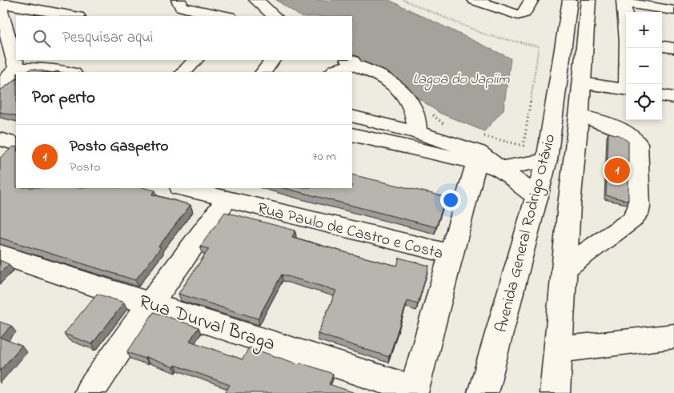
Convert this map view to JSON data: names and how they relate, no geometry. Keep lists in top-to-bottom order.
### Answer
{
  "streets": {
    "street": ["Rua Paulo de Castro e Costa", "Avenida General Rodrigo Otávio", "Rua Durval Braga"]
  },
  "water": ["Lagoa do Japiim"],
  "page": {
    "map_buttons": ["+", "−"],
    "search": "Pesquisar aqui",
    "heading": "Por perto",
    "list": [
      {
        "mark": "1",
        "name": "Posto Gaspetro",
        "note": "Posto",
        "value": "70 m"
      }
    ],
    "pins": "1"
  }
}
